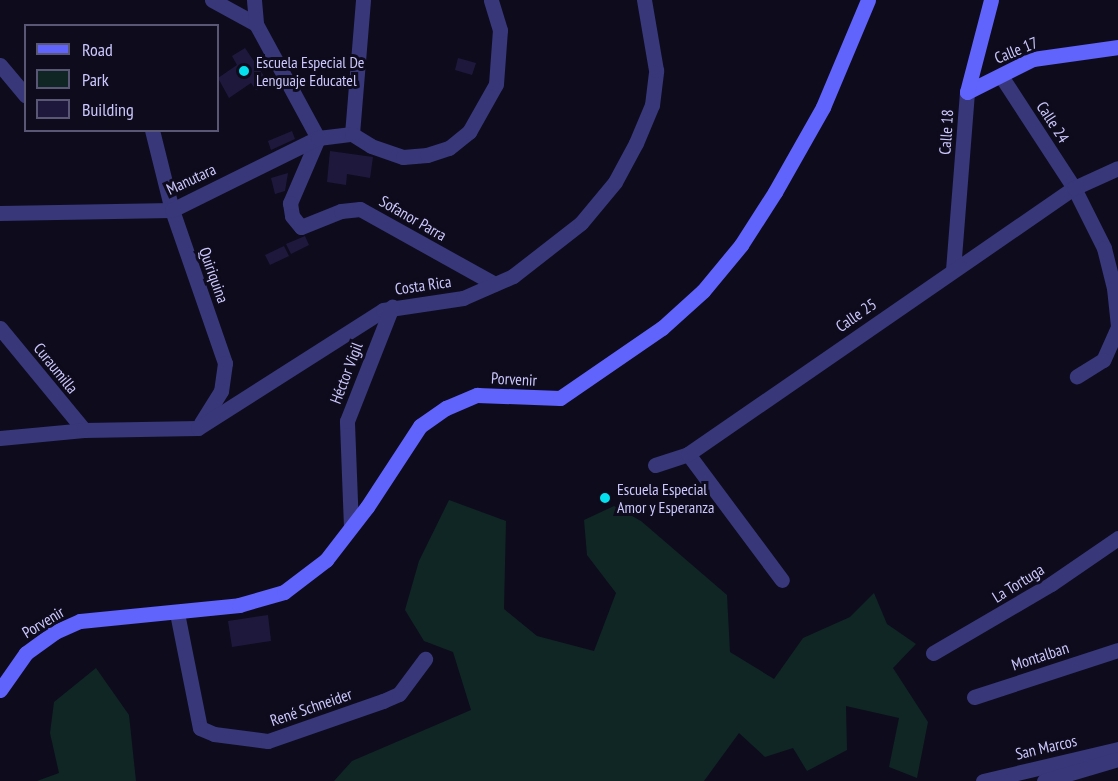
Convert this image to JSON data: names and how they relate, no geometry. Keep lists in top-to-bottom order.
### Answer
{
  "streets": {
    "street": [
      "Calle 17",
      "Calle 24",
      "Calle 18",
      "Manutara",
      "Sofanor Parra",
      "Quiriquina",
      "Costa Rica",
      "Calle 25",
      "Curaumilla",
      "Héctor Vigil",
      "Porvenir",
      "La Tortuga",
      "Montalban",
      "René Schneider",
      "San Marcos"
    ]
  },
  "crossings": [
    ["Calle 17", "Calle 24"],
    ["Calle 17", "Calle 18"],
    ["Calle 24", "Calle 25"],
    ["Calle 18", "Calle 25"],
    ["Manutara", "Sofanor Parra"],
    ["Manutara", "Quiriquina"],
    ["Sofanor Parra", "Costa Rica"],
    ["Quiriquina", "Costa Rica"],
    ["Costa Rica", "Héctor Vigil"],
    ["Héctor Vigil", "Porvenir"],
    ["Porvenir", "René Schneider"]
  ],
  "places": ["Escuela Especial De Lenguaje Educatel", "Escuela Especial Amor y Esperanza"],
  "legend": ["Road", "Park", "Building"]
}
